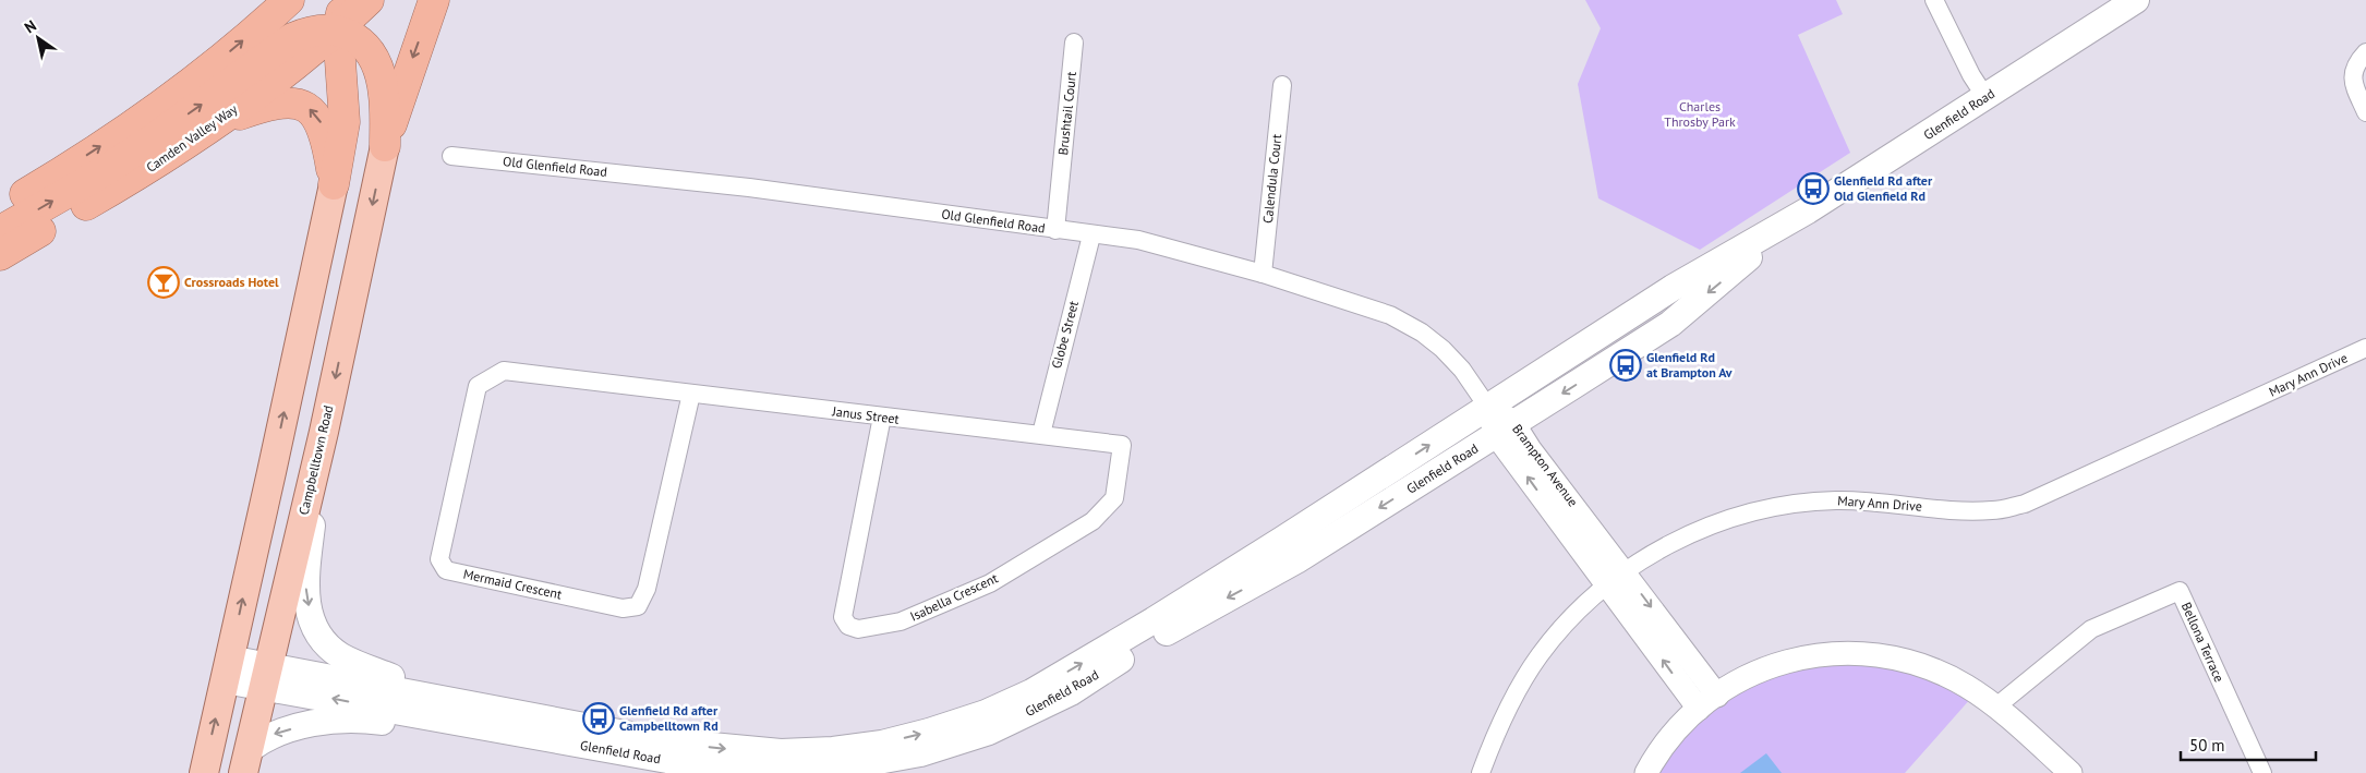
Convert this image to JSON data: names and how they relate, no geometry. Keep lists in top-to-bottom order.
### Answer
{
  "streets": {
    "highway": ["Camden Valley Way"],
    "main road": ["Glenfield Road", "Campbelltown Road"],
    "street": [
      "Brushtail Court",
      "Old Glenfield Road",
      "Calendula Court",
      "Globe Street",
      "Mary Ann Drive",
      "Janus Street",
      "Brampton Avenue",
      "Mermaid Crescent",
      "Isabella Crescent",
      "Bellona Terrace"
    ]
  },
  "crossings": [
    ["Brushtail Court", "Old Glenfield Road"],
    ["Glenfield Road", "Old Glenfield Road"],
    ["Glenfield Road", "Campbelltown Road"],
    ["Glenfield Road", "Brampton Avenue"],
    ["Old Glenfield Road", "Calendula Court"],
    ["Old Glenfield Road", "Globe Street"],
    ["Old Glenfield Road", "Brampton Avenue"],
    ["Globe Street", "Janus Street"],
    ["Globe Street", "Isabella Crescent"],
    ["Mary Ann Drive", "Brampton Avenue"],
    ["Janus Street", "Mermaid Crescent"],
    ["Janus Street", "Isabella Crescent"]
  ],
  "parks": ["Charles Throsby Park"],
  "places": {
    "bus stop": ["Glenfield Rd after Old Glenfield Rd", "Glenfield Rd at Brampton Av", "Glenfield Rd after Campbelltown Rd"],
    "bar": ["Crossroads Hotel"]
  },
  "scale_bar": "50 m",
  "north": "top left"
}
